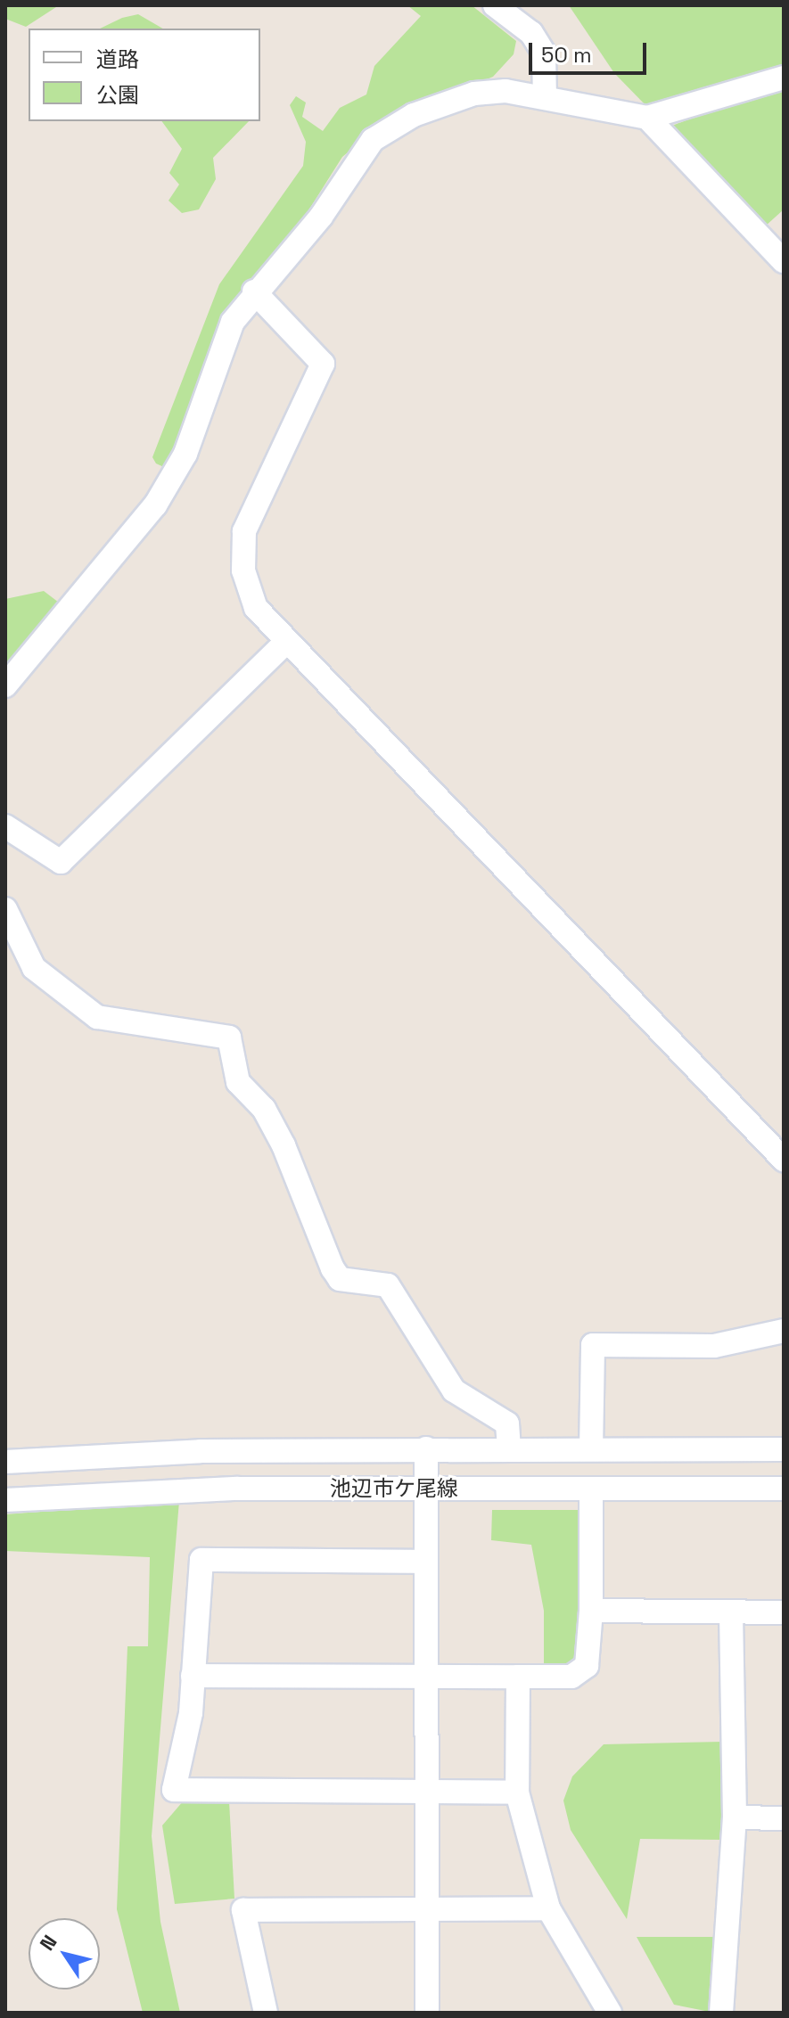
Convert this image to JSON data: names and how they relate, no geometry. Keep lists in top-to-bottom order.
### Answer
{
  "streets": {
    "street": ["池辺市ケ尾線"]
  },
  "legend": ["道路", "公園"],
  "scale_bar": "50 m",
  "north": "top left"
}
